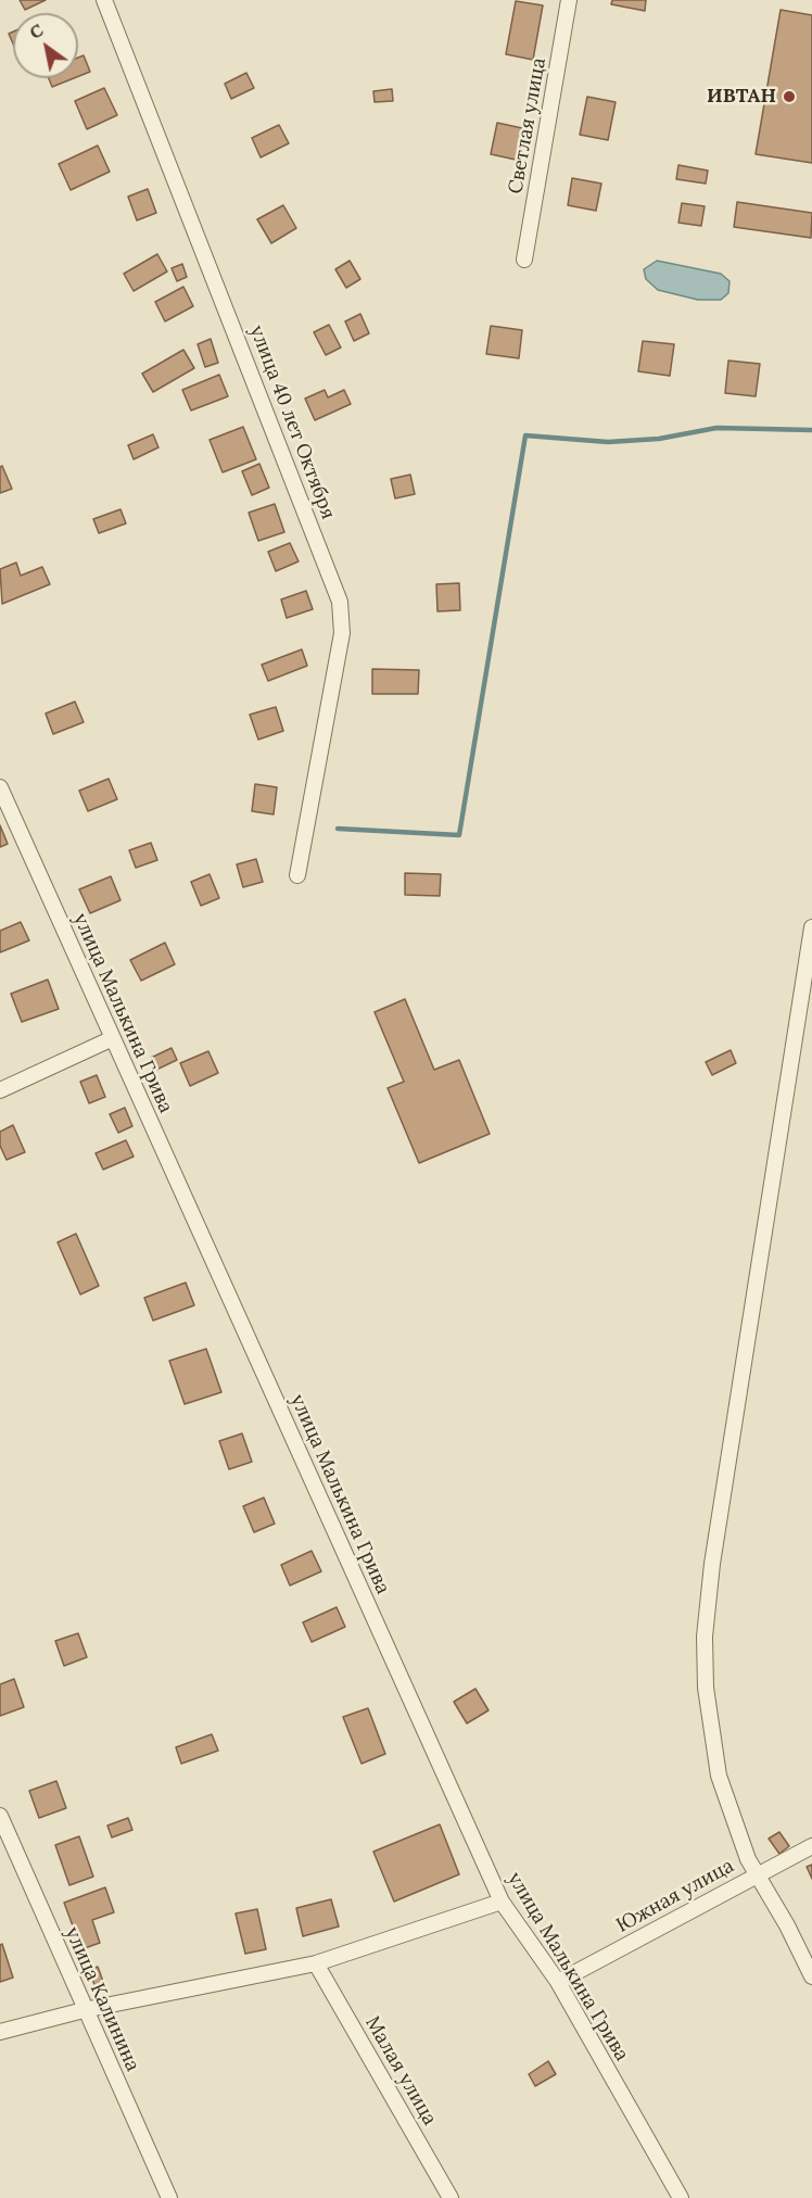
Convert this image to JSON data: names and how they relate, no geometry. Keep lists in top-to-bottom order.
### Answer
{
  "streets": {
    "street": [
      "Светлая улица",
      "улица 40 лет Октября",
      "улица Малькина Грива",
      "Южная улица",
      "улица Калинина",
      "Малая улица"
    ]
  },
  "crossings": [
    ["улица Малькина Грива", "Южная улица"]
  ],
  "places": ["ИВТАН"],
  "north": "top left"
}
